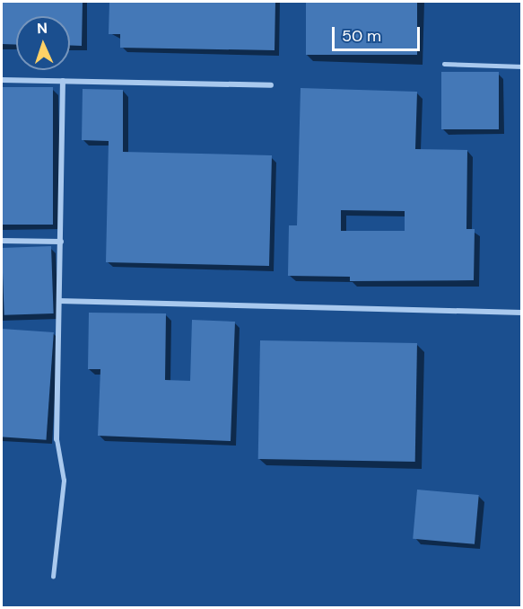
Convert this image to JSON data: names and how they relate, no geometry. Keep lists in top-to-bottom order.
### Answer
{
  "scale_bar": "50 m",
  "north": "top"
}
